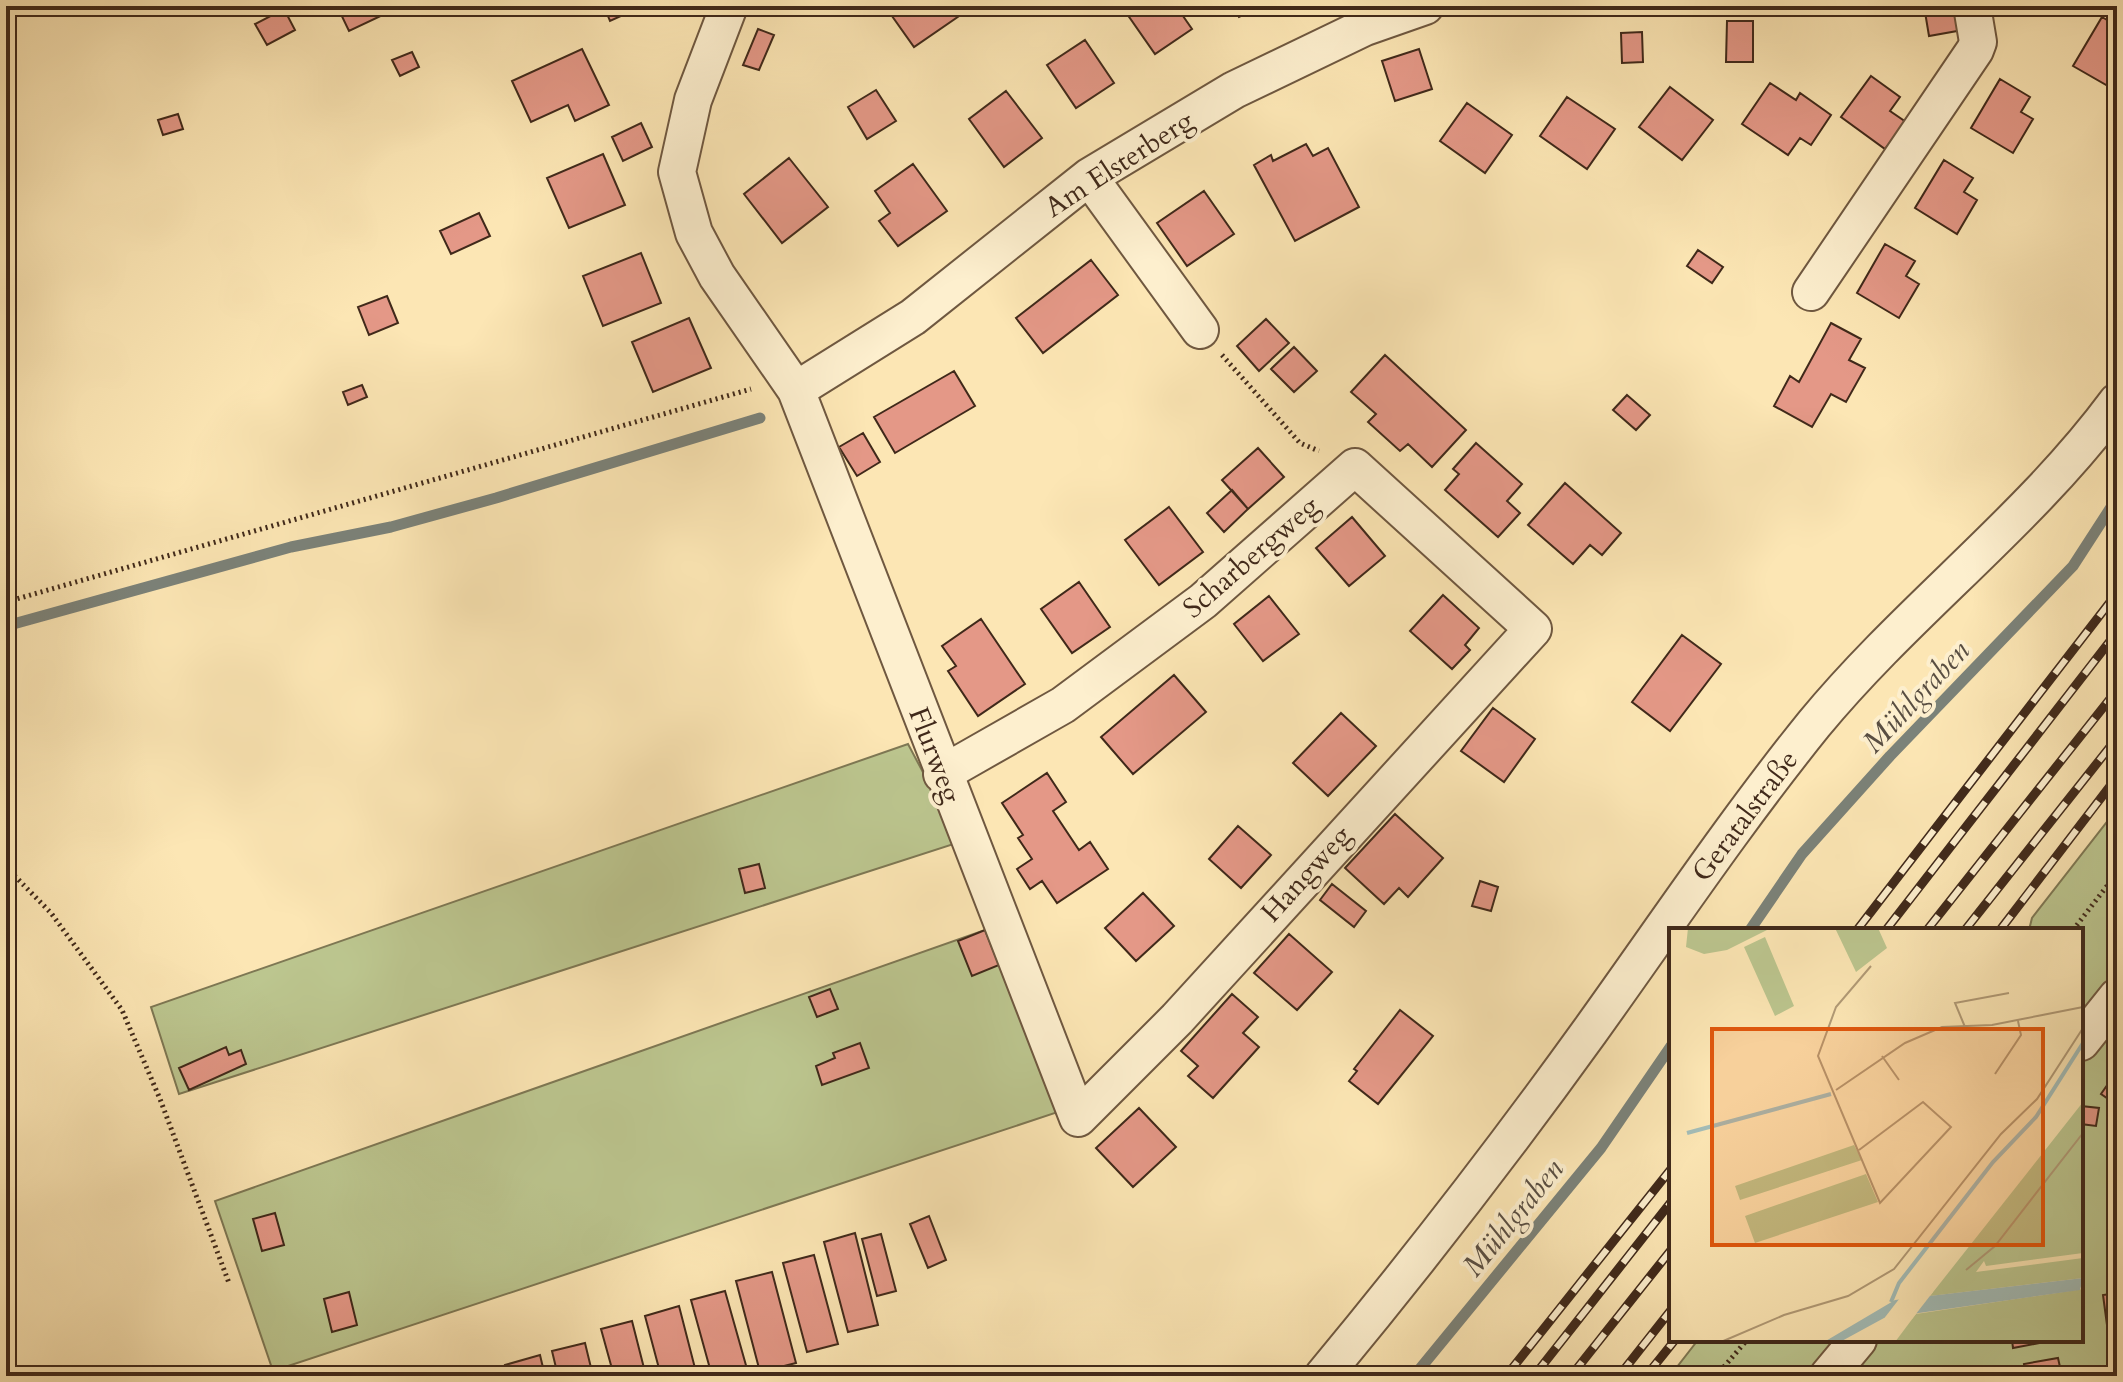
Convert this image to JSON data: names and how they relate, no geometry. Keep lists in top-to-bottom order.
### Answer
{
  "streets": {
    "street": [
      "Am Elsterberg",
      "Scharbergweg",
      "Flurweg",
      "Geratalstraße",
      "Hangweg"
    ]
  },
  "crossings": [
    ["Am Elsterberg", "Flurweg"],
    ["Scharbergweg", "Flurweg"],
    ["Scharbergweg", "Hangweg"],
    ["Flurweg", "Hangweg"]
  ],
  "water": ["Mühlgraben"]
}
